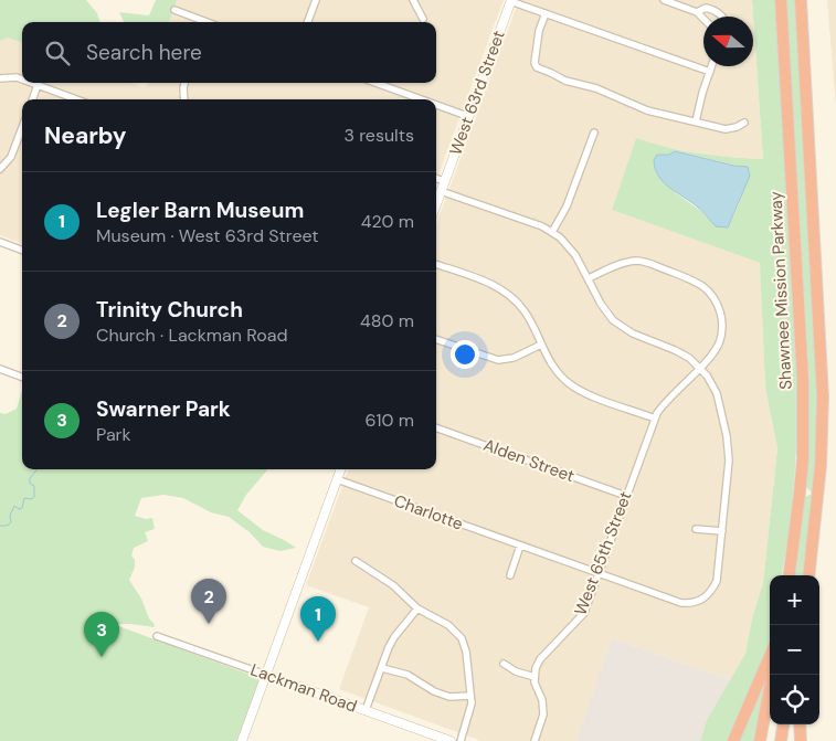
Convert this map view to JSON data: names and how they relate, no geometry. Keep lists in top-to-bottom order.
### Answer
{
  "streets": {
    "highway": ["Shawnee Mission Parkway"],
    "street": [
      "West 63rd Street",
      "Alden Street",
      "Charlotte",
      "West 65th Street",
      "Lackman Road"
    ]
  },
  "crossings": [
    ["Alden Street", "West 65th Street"],
    ["Charlotte", "West 65th Street"]
  ],
  "north": "left",
  "page": {
    "search": "Search here",
    "heading": ["Nearby", "3 results"],
    "list": [
      {
        "mark": "1",
        "name": "Legler Barn Museum",
        "note": "Museum · West 63rd Street",
        "value": "420 m"
      },
      {
        "mark": "2",
        "name": "Trinity Church",
        "note": "Church · Lackman Road",
        "value": "480 m"
      },
      {
        "mark": "3",
        "name": "Swarner Park",
        "note": "Park",
        "value": "610 m"
      }
    ],
    "map_buttons": ["+", "−"],
    "pins": ["2", "1", "3"]
  }
}
